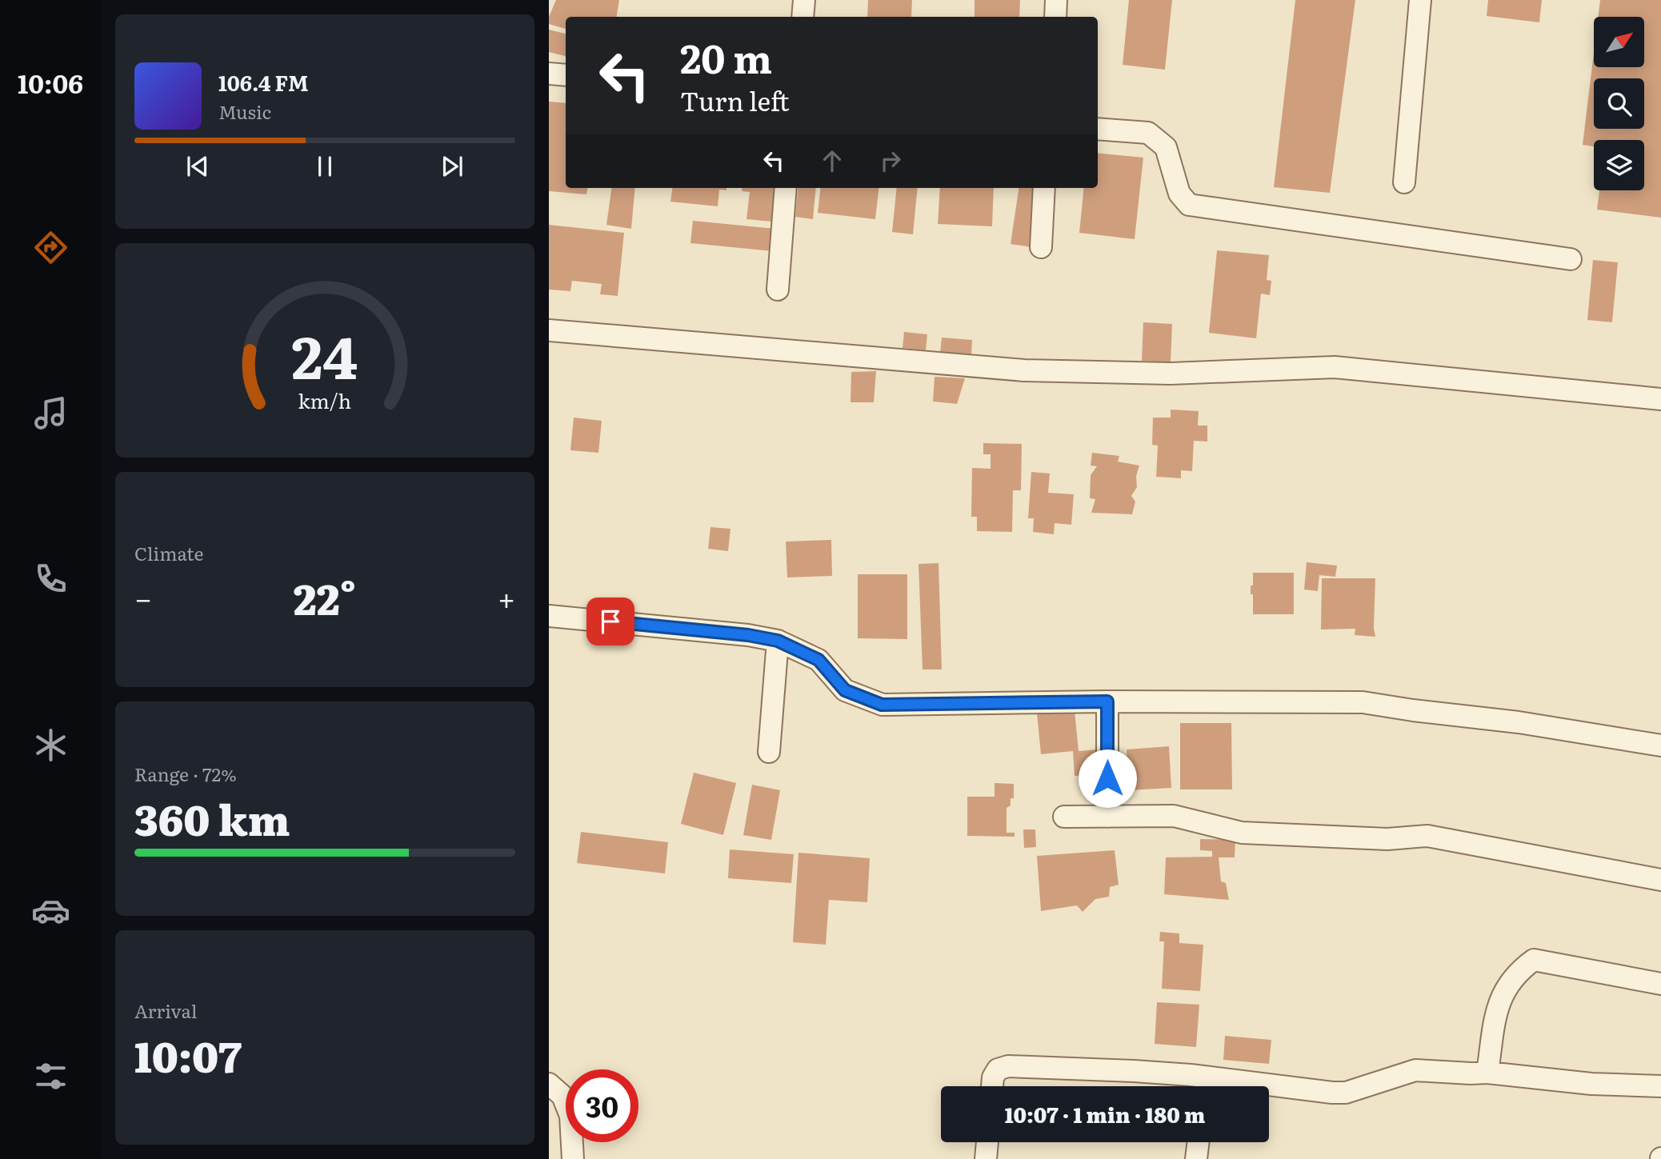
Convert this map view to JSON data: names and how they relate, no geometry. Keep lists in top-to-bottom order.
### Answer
{
  "north": "top right",
  "page": {
    "tabs": "10:06",
    "turn": ["20 m", "Turn left"],
    "song": ["106.4 FM", "Music"],
    "tile": [
      "Climate",
      ["Range · 72%", "360 km"],
      ["Arrival", "10:07"]
    ],
    "heat": ["−", "22°", "+"],
    "limit": "30",
    "trip": "10:07 · 1 min · 180 m",
    "gauge": ["24", "km/h"]
  }
}
